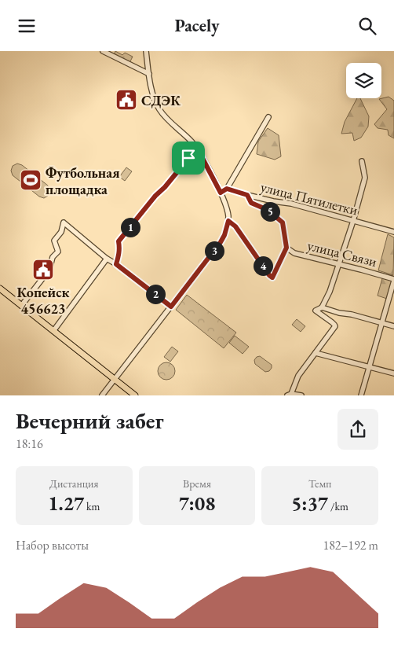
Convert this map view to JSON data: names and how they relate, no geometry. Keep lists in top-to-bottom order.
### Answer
{
  "streets": {
    "street": ["улица Пятилетки", "улица Связи"]
  },
  "places": {
    "public building": ["СДЭК", "Копейск 456623"],
    "sports": ["Футбольная площадка"]
  },
  "page": {
    "header": "Pacely",
    "pins": [
      "5",
      "1",
      "3",
      "4",
      "2"
    ],
    "heading": ["Вечерний забег", "18:16"],
    "stats": [
      ["Дистанция", "1.27 km"],
      ["Время", "7:08"],
      ["Темп", "5:37 /km"]
    ],
    "chart": ["Набор высоты", "182–192 m"]
  }
}
